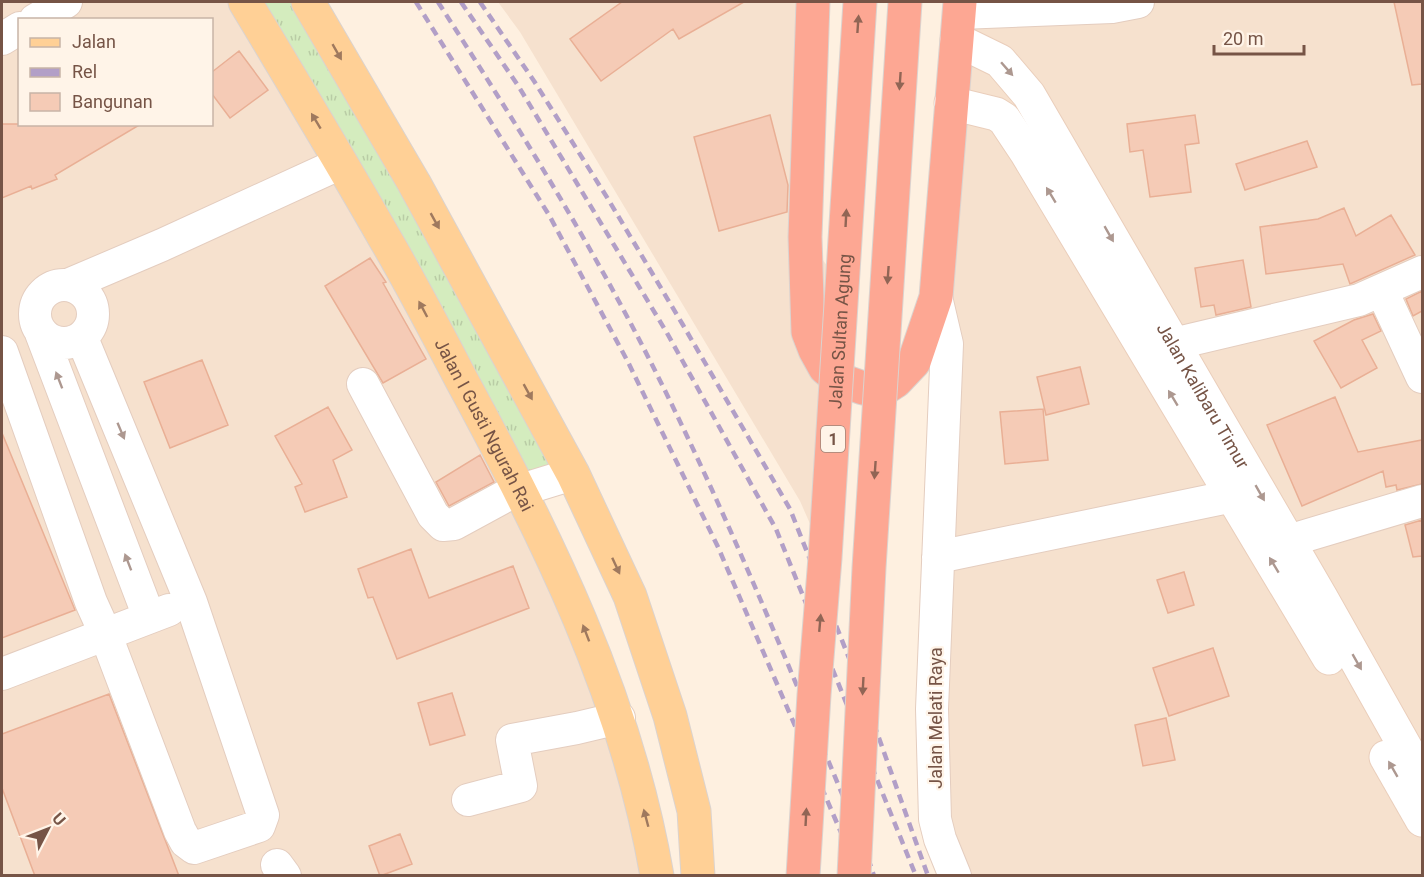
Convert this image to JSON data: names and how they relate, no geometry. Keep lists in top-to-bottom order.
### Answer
{
  "streets": {
    "highway": ["Jalan Sultan Agung", "1"],
    "main road": ["Jalan I Gusti Ngurah Rai"],
    "street": ["Jalan Kalibaru Timur", "Jalan Melati Raya"]
  },
  "legend": ["Jalan", "Rel", "Bangunan"],
  "scale_bar": "20 m",
  "north": "top right"
}
